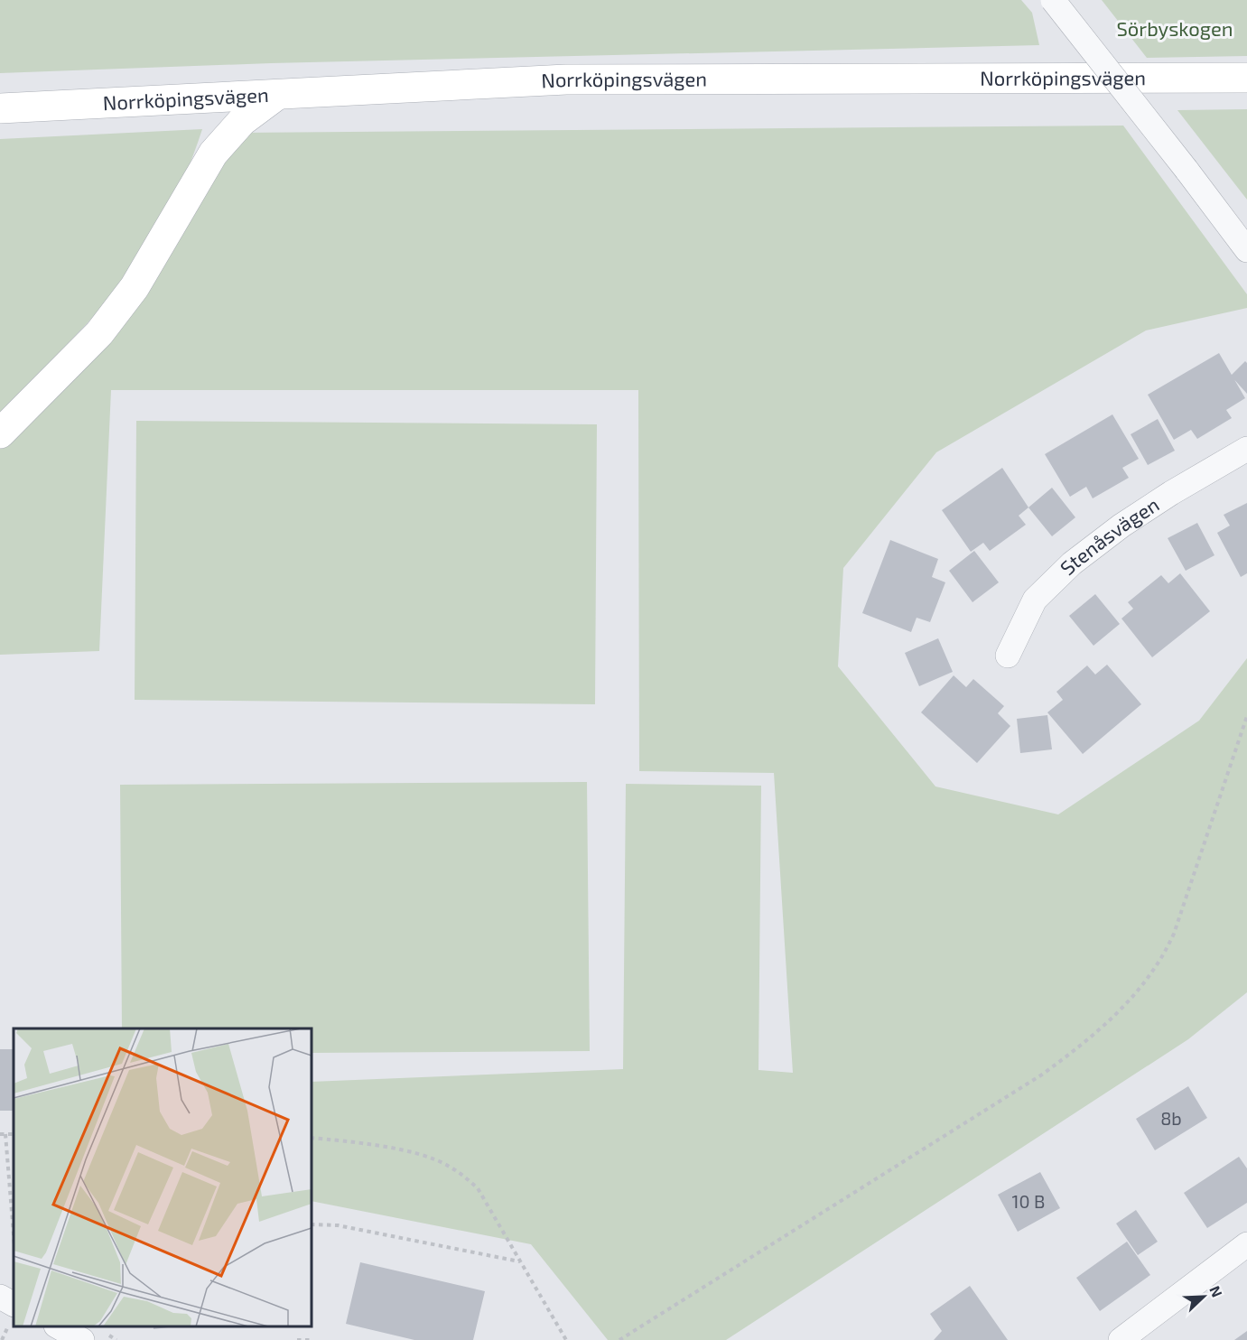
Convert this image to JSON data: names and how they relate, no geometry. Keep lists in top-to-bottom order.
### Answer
{
  "streets": {
    "main road": ["Norrköpingsvägen"],
    "street": ["Stenåsvägen"]
  },
  "parks": ["Sörbyskogen"],
  "house_numbers": ["8b", "10 B"],
  "north": "top right"
}
